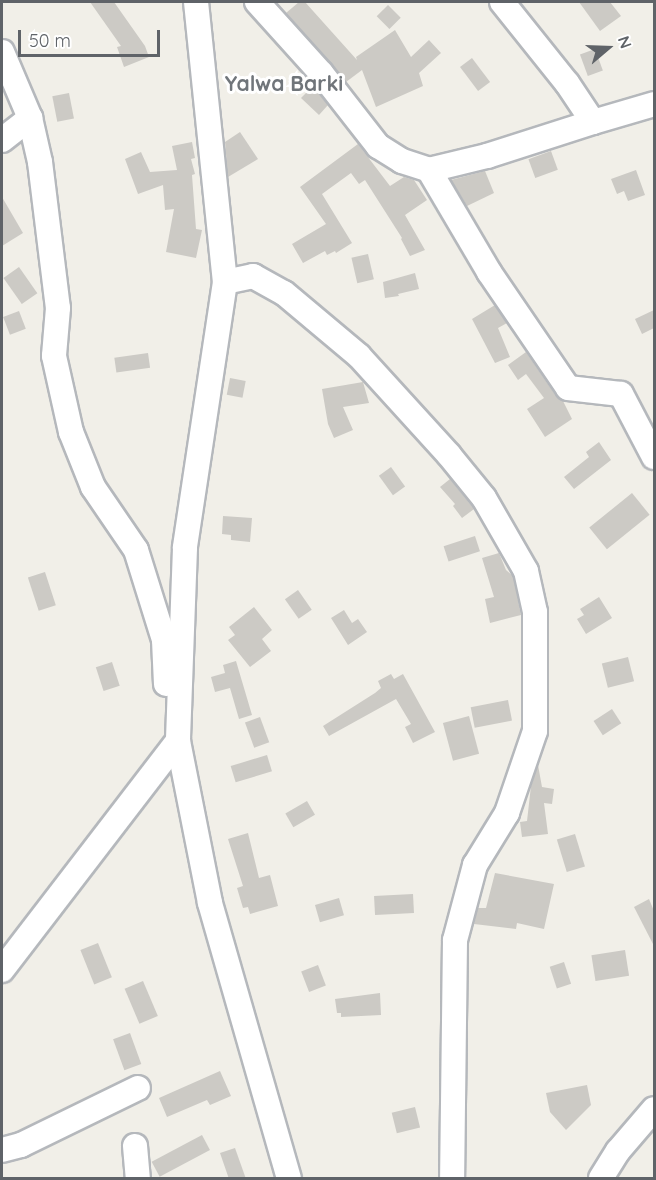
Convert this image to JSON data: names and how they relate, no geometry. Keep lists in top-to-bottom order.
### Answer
{
  "districts": ["Yalwa Barki"],
  "scale_bar": "50 m",
  "north": "right"
}
